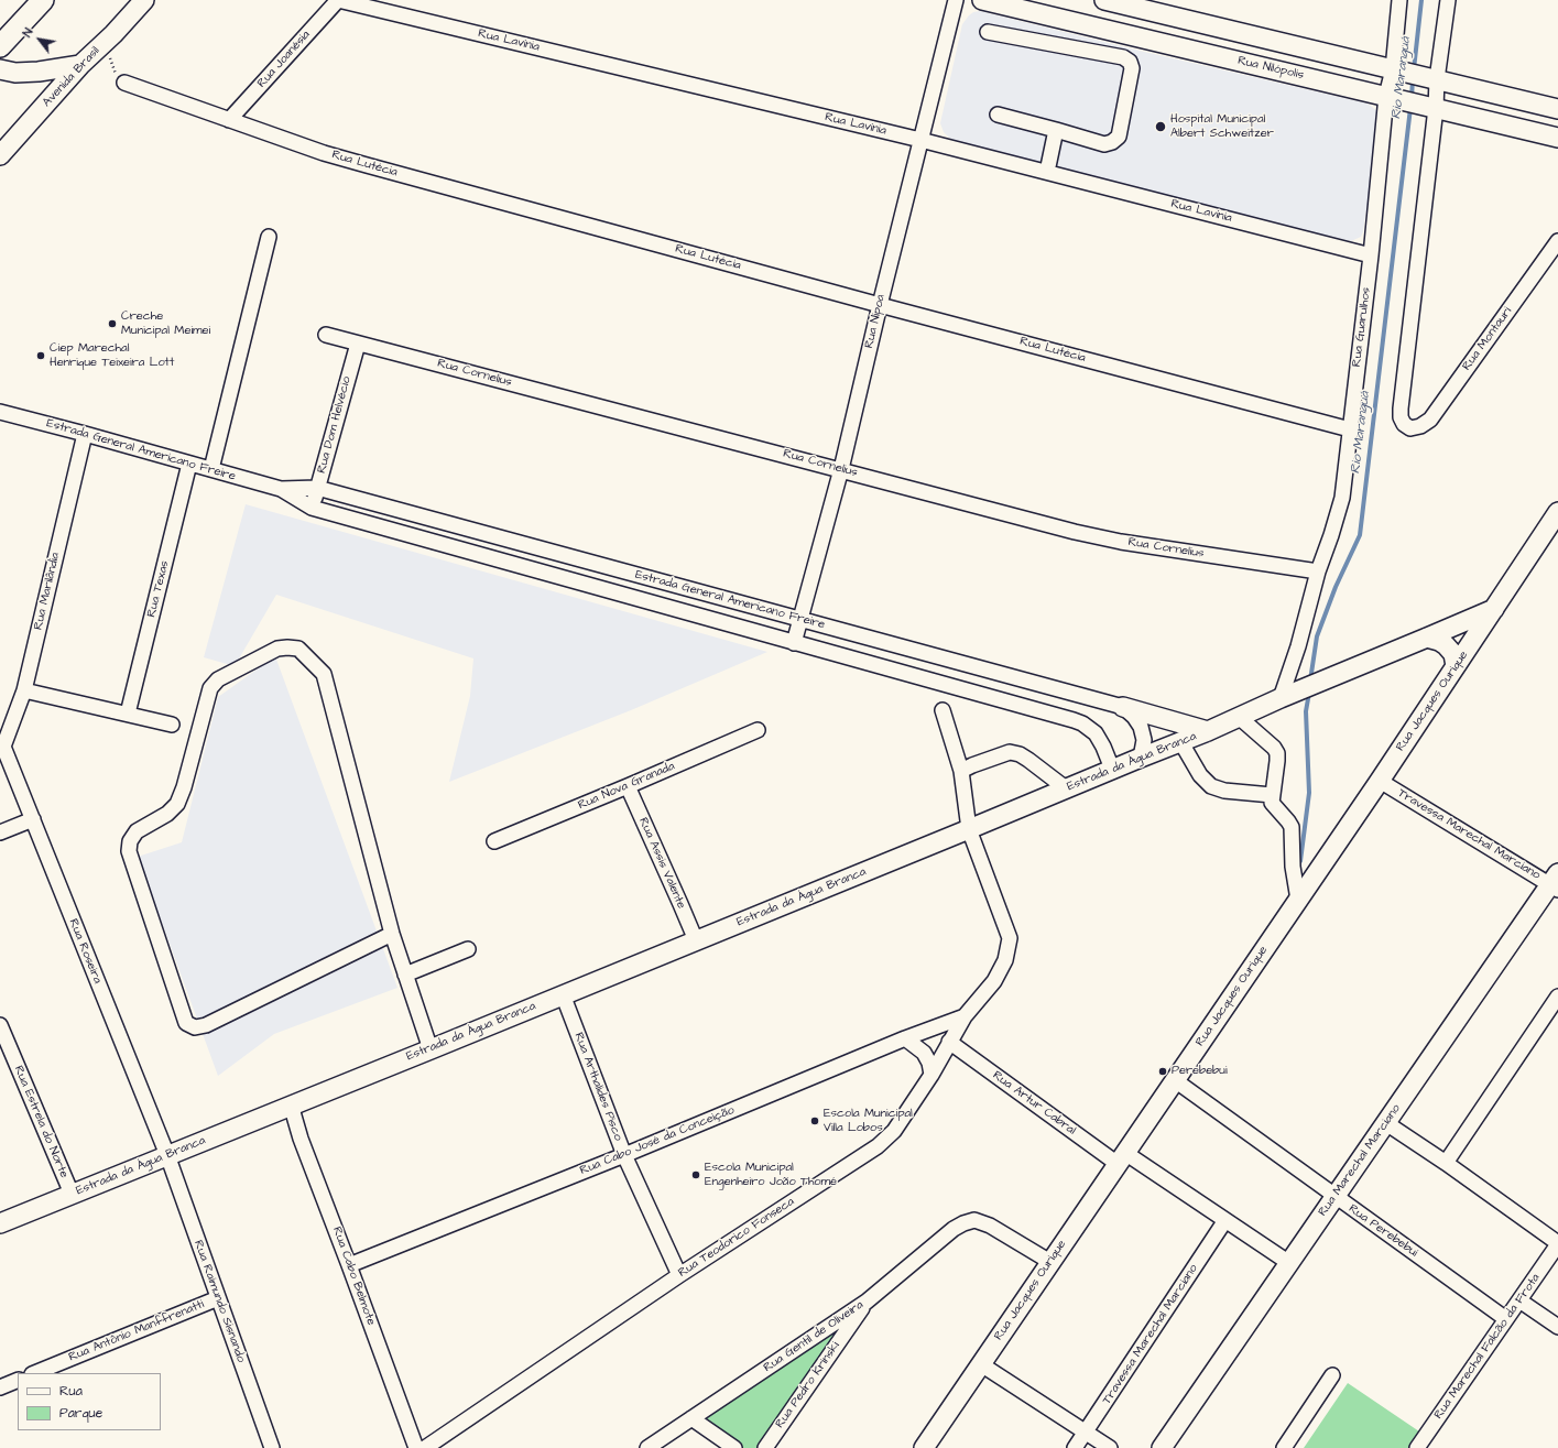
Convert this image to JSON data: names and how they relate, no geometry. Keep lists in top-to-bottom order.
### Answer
{
  "streets": {
    "main road": [
      "Rua Nilópolis",
      "Avenida Brasil",
      "Rua Jacques Ourique",
      "Estrada da Água Branca",
      "Rua Marechal Marciano"
    ],
    "street": [
      "Rua Lavínia",
      "Rua Joanésia",
      "Rua Lutécia",
      "Rua Nipoa",
      "Rua Guarulhos",
      "Rua Montauri",
      "Rua Cornelius",
      "Rua Dom Helvécio",
      "Estrada General Americano Freire",
      "Rua Texas",
      "Rua Marilândia",
      "Rua Nova Granada",
      "Travessa Marechal Marciano",
      "Rua Assis Valente",
      "Rua Roseira",
      "Rua Arthalides Pisco",
      "Rua Artur Cabral",
      "Rua Estrela do Norte",
      "Rua Cabo José da Conceição",
      "Rua Perebebui",
      "Rua Teodorico Fonseca",
      "Rua Cabo Belmote",
      "Rua Raimundo Sisnando",
      "Rua Antônio Manffrenatti",
      "Rua Gentil de Oliveira",
      "Rua Marechal Falcão da Frota",
      "Rua Pedro Krinski"
    ]
  },
  "crossings": [
    ["Rua Lavínia", "Rua Joanésia"],
    ["Rua Lavínia", "Rua Nipoa"],
    ["Rua Lavínia", "Rua Guarulhos"],
    ["Rua Joanésia", "Rua Lutécia"],
    ["Rua Nilópolis", "Rua Guarulhos"],
    ["Rua Nilópolis", "Rua Montauri"],
    ["Rua Lutécia", "Rua Nipoa"],
    ["Rua Lutécia", "Rua Guarulhos"],
    ["Rua Nipoa", "Rua Cornelius"],
    ["Rua Nipoa", "Estrada General Americano Freire"],
    ["Rua Guarulhos", "Rua Cornelius"],
    ["Rua Guarulhos", "Estrada da Água Branca"],
    ["Rua Cornelius", "Rua Dom Helvécio"],
    ["Rua Dom Helvécio", "Estrada General Americano Freire"],
    ["Estrada General Americano Freire", "Rua Texas"],
    ["Estrada General Americano Freire", "Rua Marilândia"],
    ["Estrada General Americano Freire", "Estrada da Água Branca"],
    ["Rua Marilândia", "Rua Roseira"],
    ["Rua Jacques Ourique", "Estrada da Água Branca"],
    ["Rua Jacques Ourique", "Travessa Marechal Marciano"],
    ["Rua Jacques Ourique", "Rua Artur Cabral"],
    ["Rua Jacques Ourique", "Rua Perebebui"],
    ["Rua Jacques Ourique", "Rua Gentil de Oliveira"],
    ["Estrada da Água Branca", "Rua Assis Valente"],
    ["Estrada da Água Branca", "Rua Roseira"],
    ["Estrada da Água Branca", "Rua Arthalides Pisco"],
    ["Estrada da Água Branca", "Rua Estrela do Norte"],
    ["Estrada da Água Branca", "Rua Teodorico Fonseca"],
    ["Estrada da Água Branca", "Rua Cabo Belmote"],
    ["Estrada da Água Branca", "Rua Raimundo Sisnando"],
    ["Rua Nova Granada", "Rua Assis Valente"],
    ["Travessa Marechal Marciano", "Rua Artur Cabral"],
    ["Travessa Marechal Marciano", "Rua Marechal Marciano"],
    ["Rua Roseira", "Rua Raimundo Sisnando"],
    ["Rua Arthalides Pisco", "Rua Cabo José da Conceição"],
    ["Rua Arthalides Pisco", "Rua Teodorico Fonseca"],
    ["Rua Artur Cabral", "Rua Marechal Marciano"],
    ["Rua Artur Cabral", "Rua Teodorico Fonseca"],
    ["Rua Cabo José da Conceição", "Rua Teodorico Fonseca"],
    ["Rua Cabo José da Conceição", "Rua Cabo Belmote"],
    ["Rua Marechal Marciano", "Rua Perebebui"],
    ["Rua Perebebui", "Rua Marechal Falcão da Frota"],
    ["Rua Raimundo Sisnando", "Rua Antônio Manffrenatti"],
    ["Rua Gentil de Oliveira", "Rua Pedro Krinski"]
  ],
  "water": ["Rio Maranguá"],
  "places": [
    "Hospital Municipal Albert Schweitzer",
    "Creche Municipal Meimei",
    "Ciep Marechal Henrique Teixeira Lott",
    "Perebebui",
    "Escola Municipal Villa Lobos",
    "Escola Municipal Engenheiro João Thomé"
  ],
  "legend": ["Rua", "Parque"],
  "north": "top left"
}
